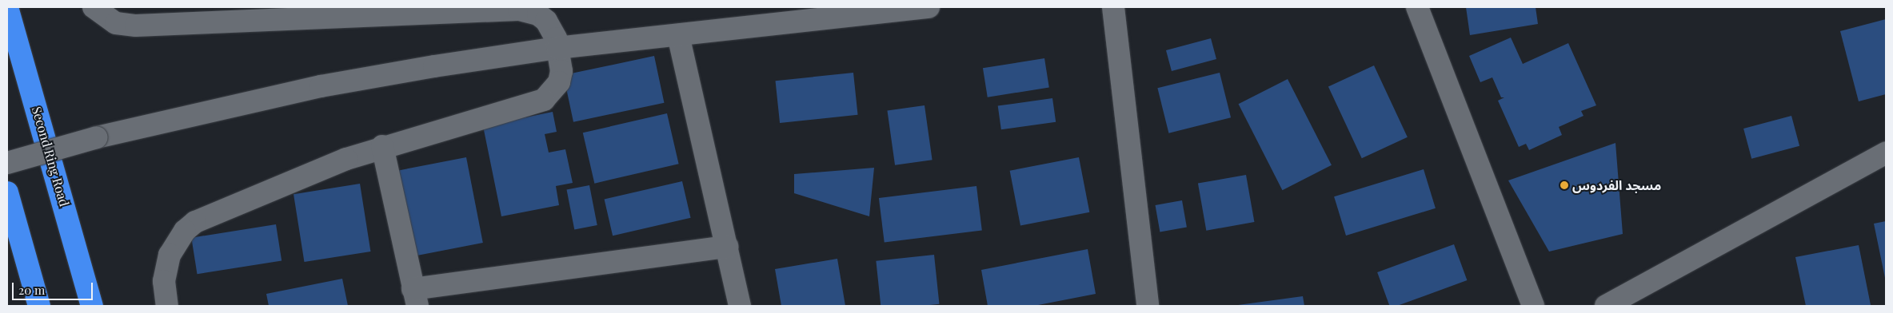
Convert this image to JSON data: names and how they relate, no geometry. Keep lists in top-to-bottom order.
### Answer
{
  "streets": {
    "highway": ["Second Ring Road"]
  },
  "places": ["مسجد الفردوس"],
  "scale_bar": "20 m"
}
